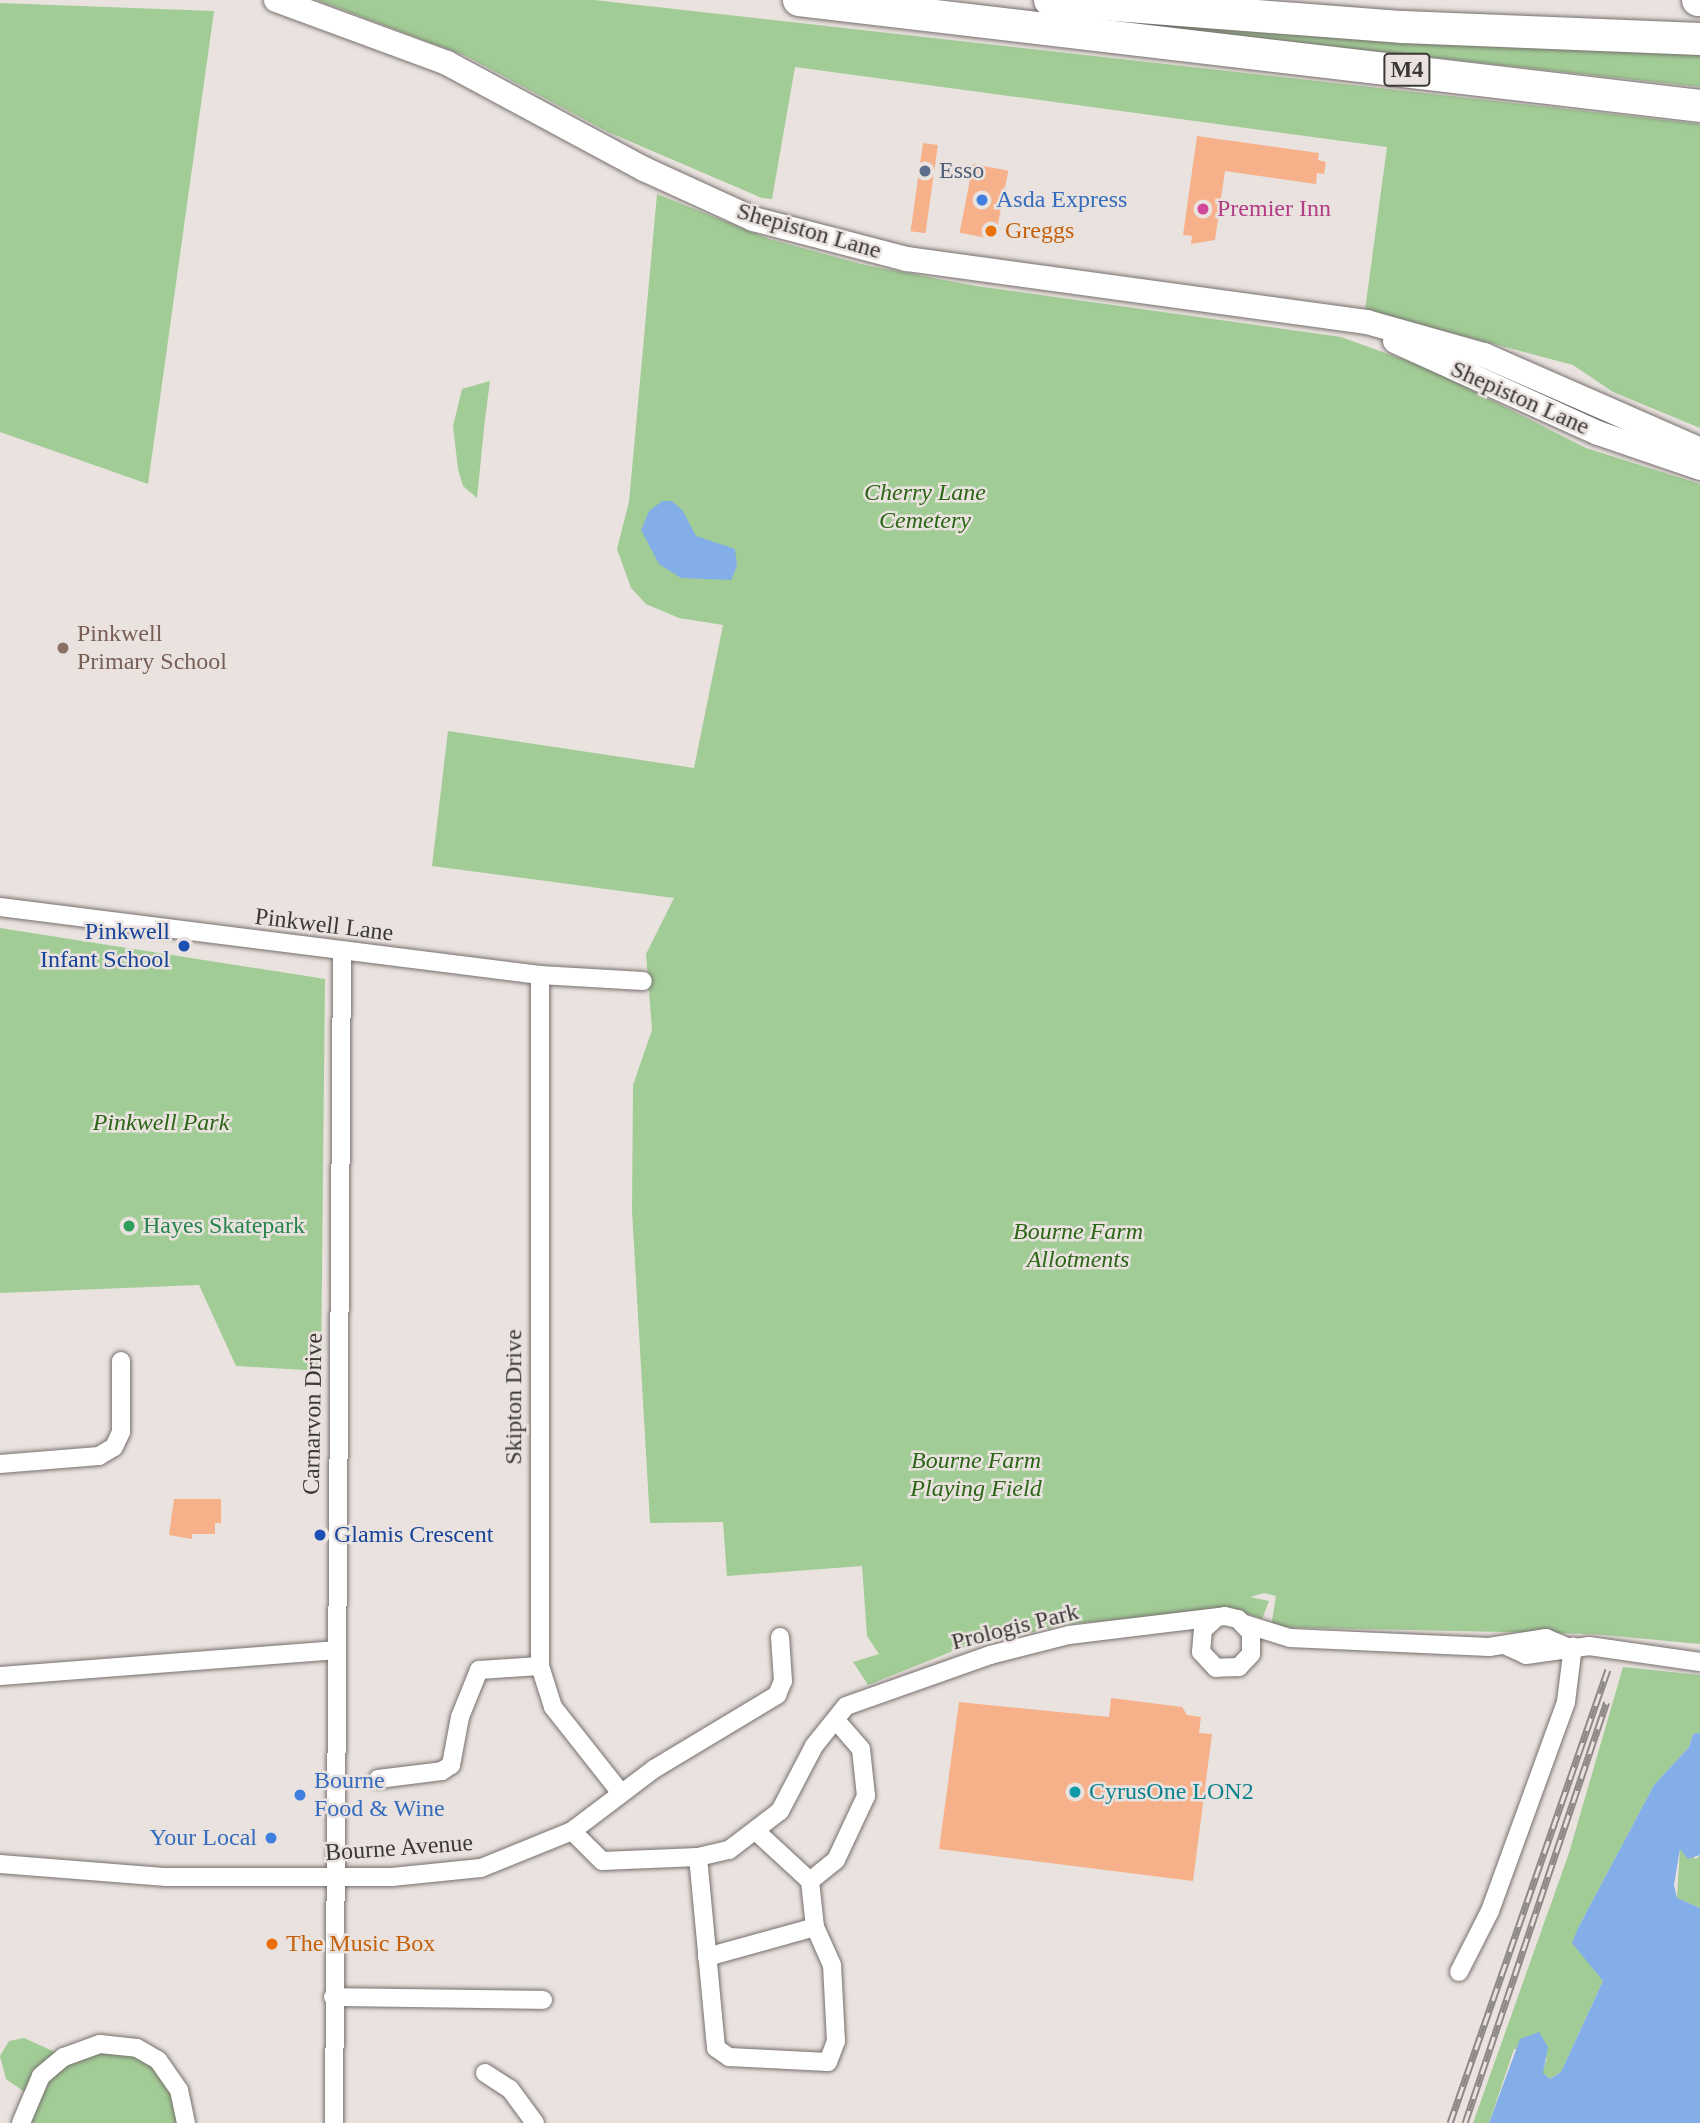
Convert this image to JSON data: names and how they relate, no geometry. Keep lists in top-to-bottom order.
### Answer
{
  "streets": {
    "highway": ["M4"],
    "street": [
      "Shepiston Lane",
      "Pinkwell Lane",
      "Skipton Drive",
      "Carnarvon Drive",
      "Prologis Park",
      "Bourne Avenue"
    ]
  },
  "crossings": [
    ["Pinkwell Lane", "Skipton Drive"],
    ["Pinkwell Lane", "Carnarvon Drive"],
    ["Skipton Drive", "Bourne Avenue"],
    ["Carnarvon Drive", "Bourne Avenue"]
  ],
  "parks": [
    "Cherry Lane Cemetery",
    "Pinkwell Park",
    "Bourne Farm Allotments",
    "Bourne Farm Playing Field"
  ],
  "places": [
    "Esso",
    "Asda Express",
    "Premier Inn",
    "Greggs",
    "Pinkwell Primary School",
    "Pinkwell Infant School",
    "Hayes Skatepark",
    "Glamis Crescent",
    "CyrusOne LON2",
    "Bourne Food & Wine",
    "Your Local",
    "The Music Box"
  ]
}
